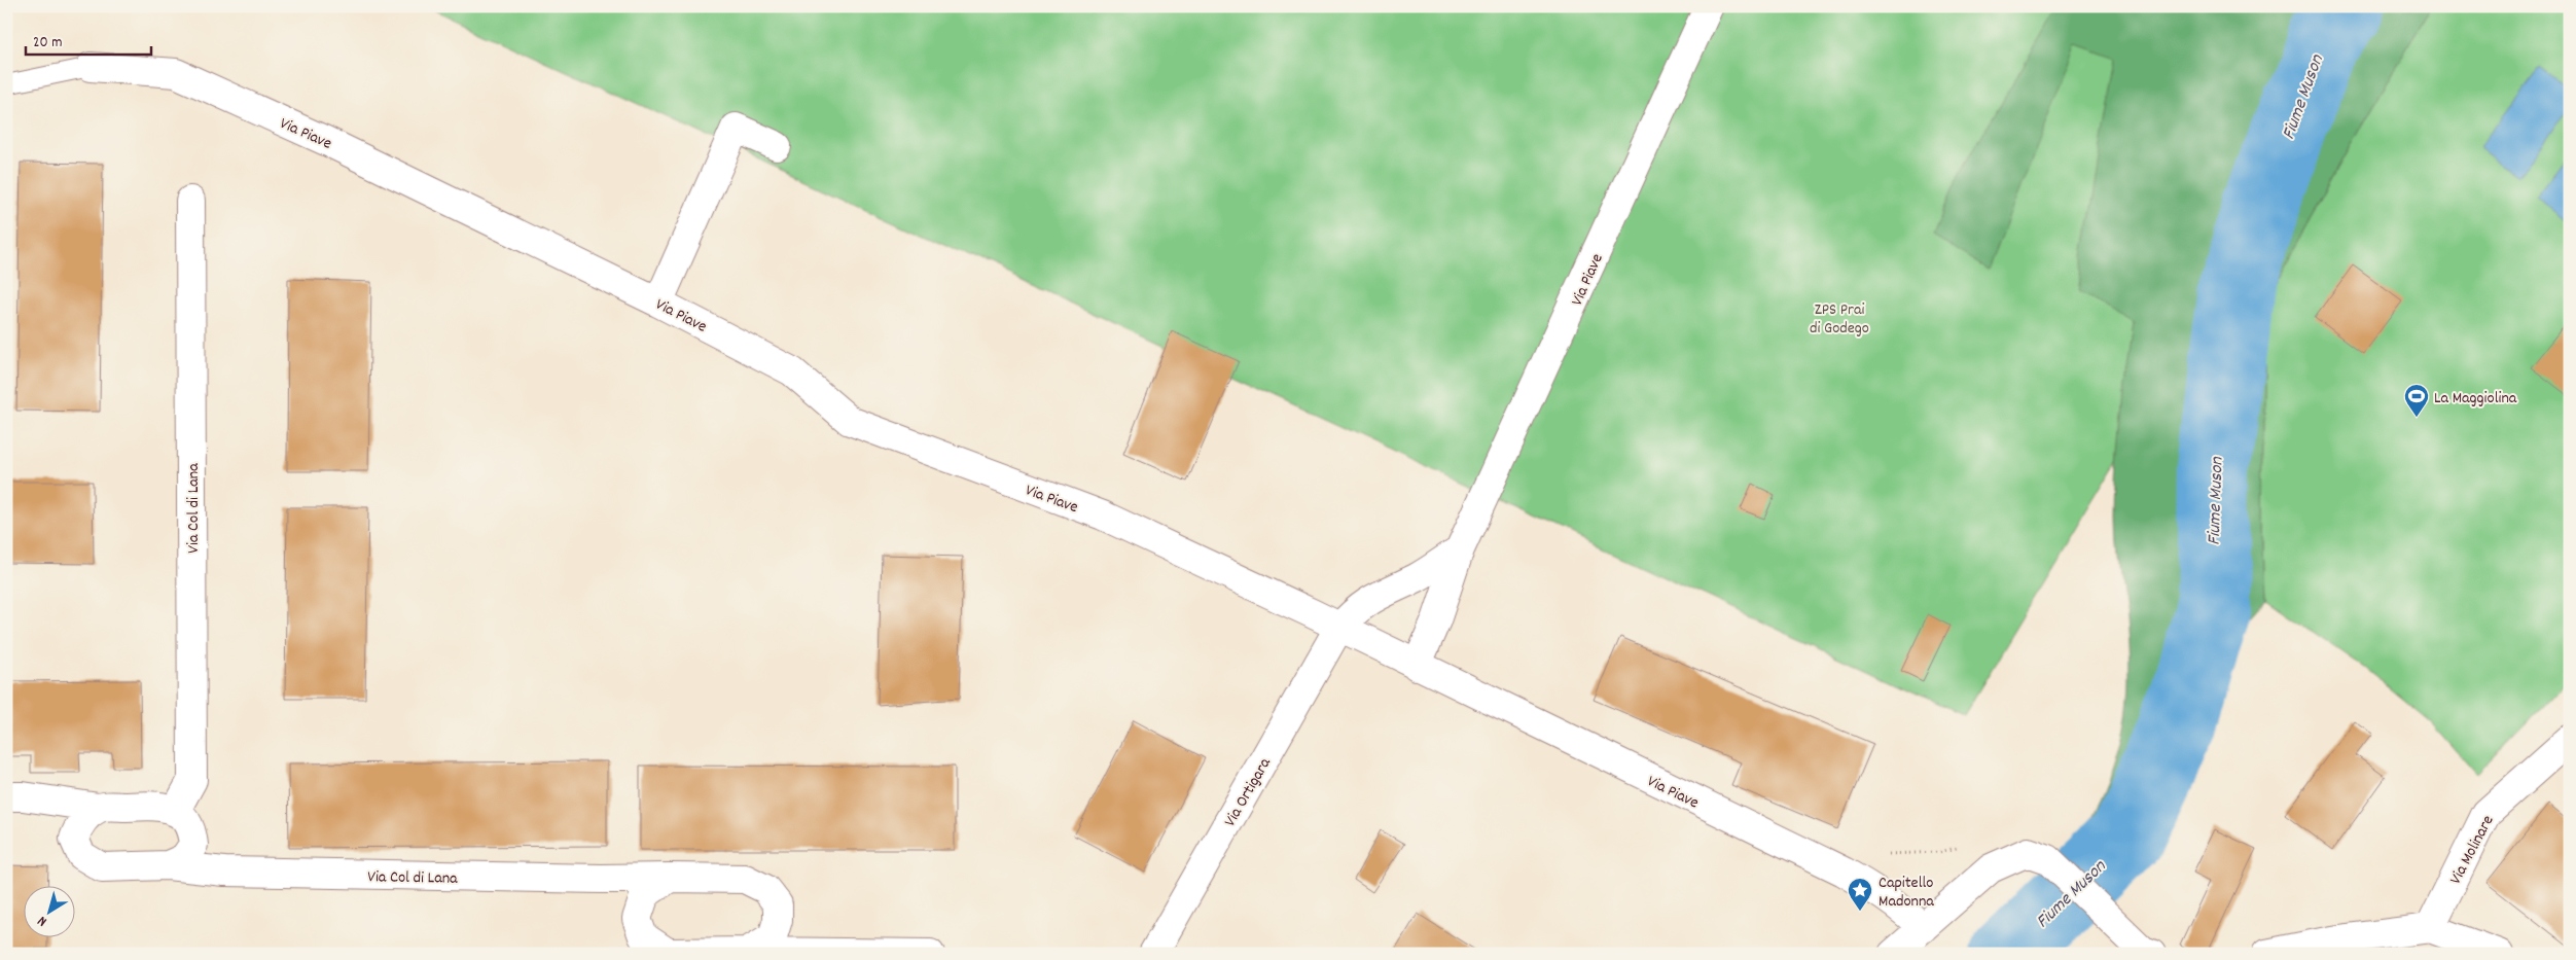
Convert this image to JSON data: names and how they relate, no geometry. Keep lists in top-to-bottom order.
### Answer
{
  "streets": {
    "street": [
      "Via Piave",
      "Via Col di Lana",
      "Via Ortigara",
      "Via Molinare"
    ]
  },
  "crossings": [
    ["Via Piave", "Via Ortigara"]
  ],
  "water": ["Fiume Muson"],
  "parks": ["ZPS Prai di Godego"],
  "places": {
    "sports": ["La Maggiolina"],
    "place": ["Capitello Madonna"]
  },
  "scale_bar": "20 m",
  "north": "bottom left"
}
